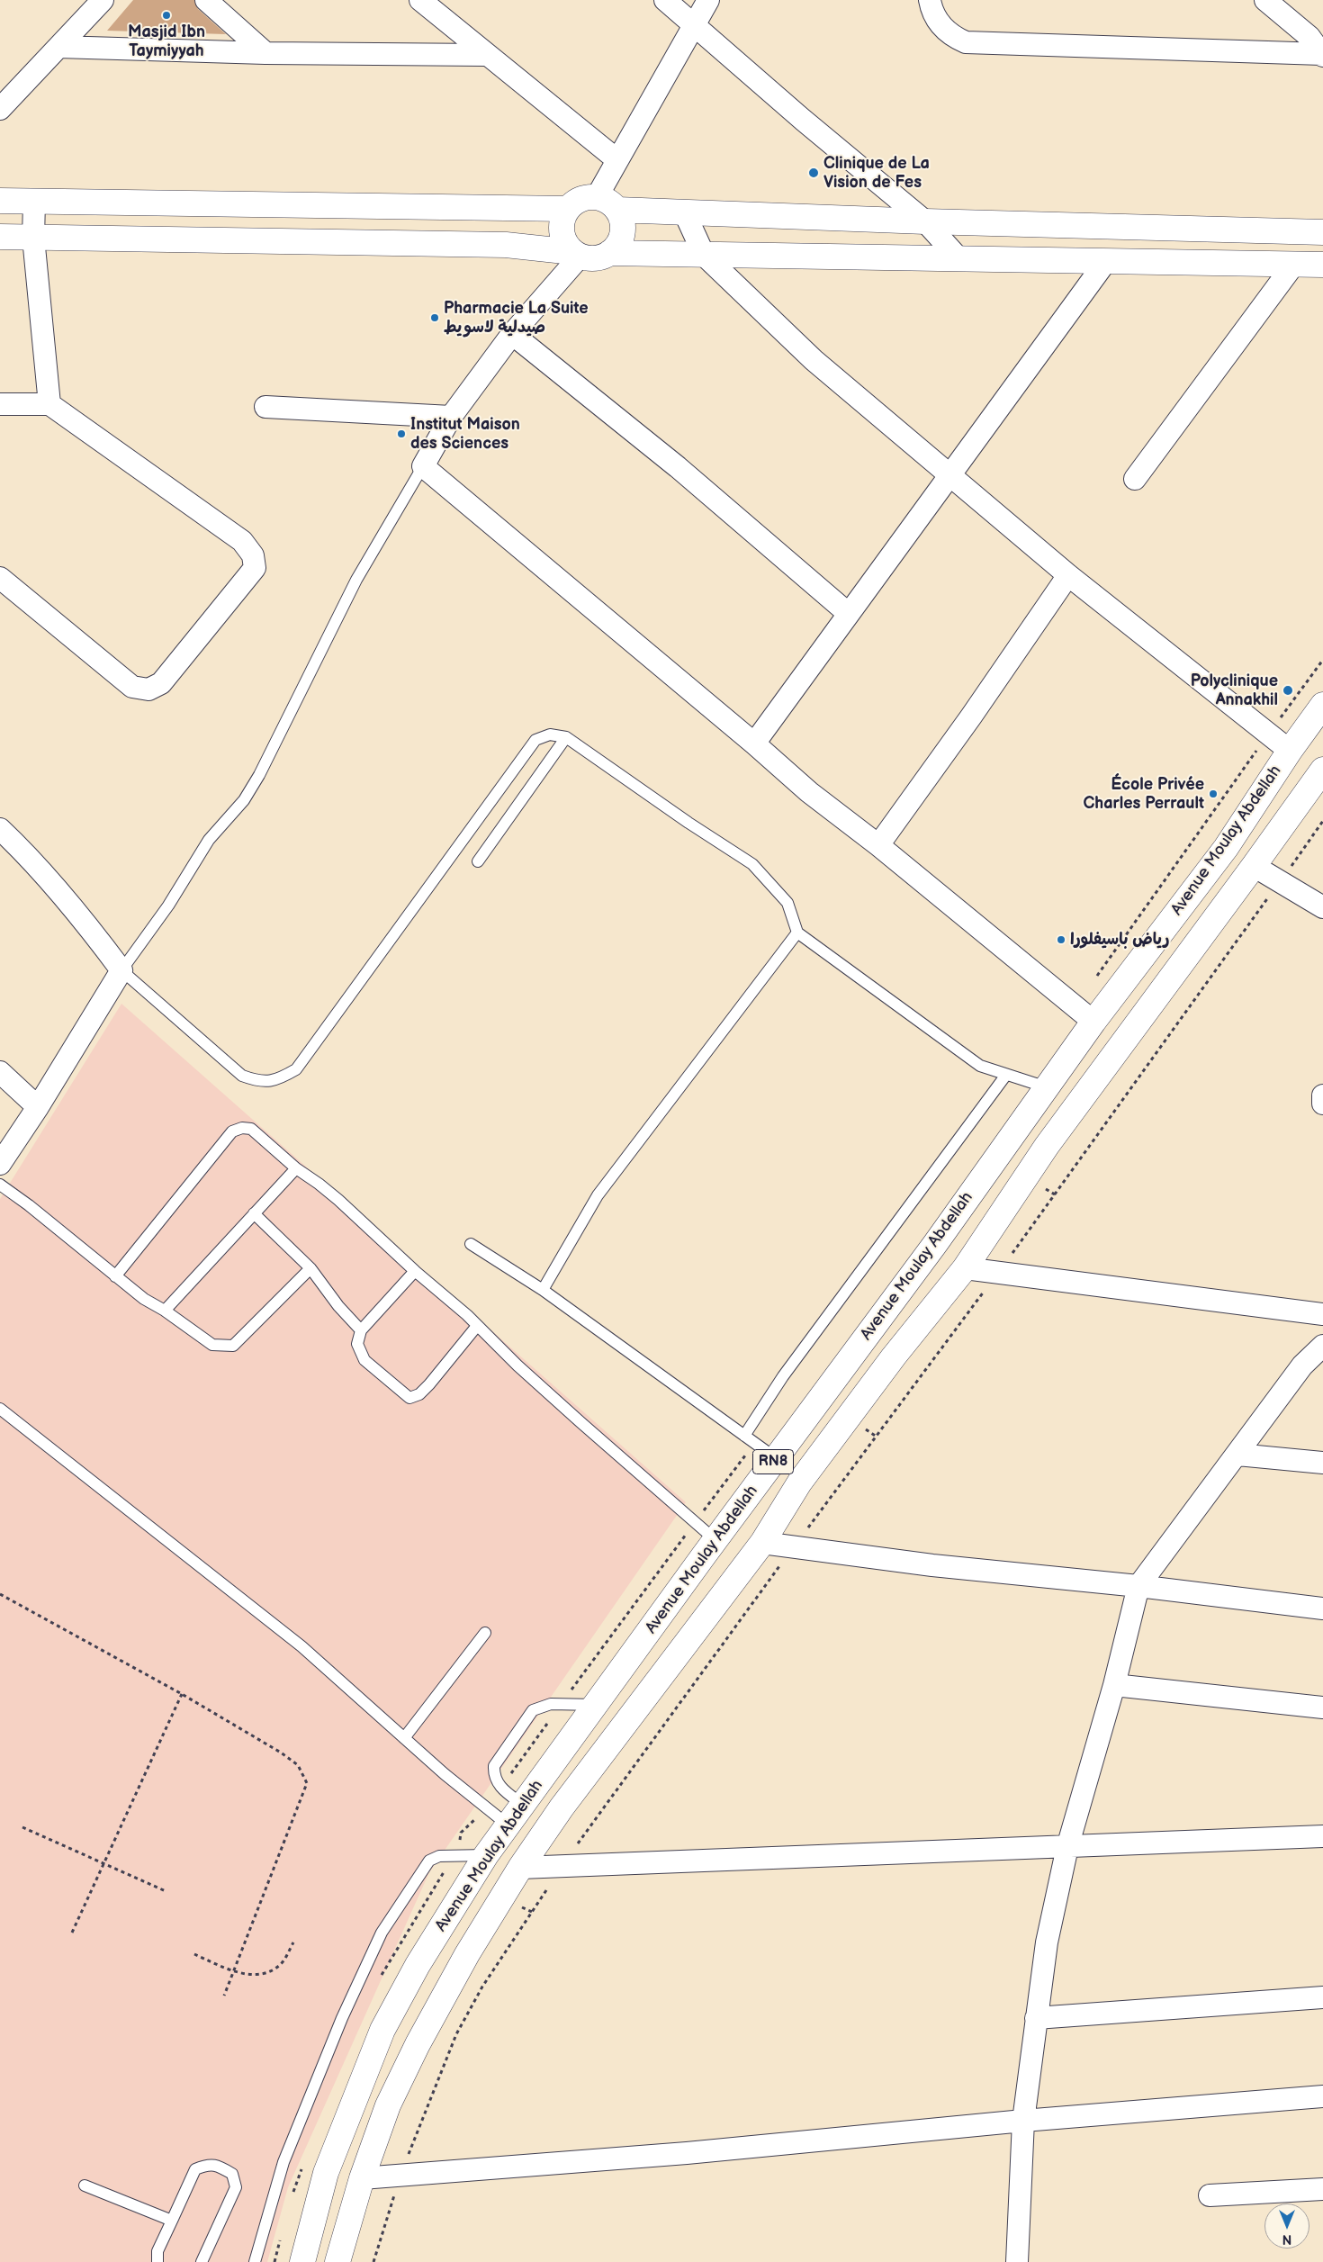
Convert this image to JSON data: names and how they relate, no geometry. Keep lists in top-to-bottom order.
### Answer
{
  "streets": {
    "main road": ["Avenue Moulay Abdellah", "RN8"]
  },
  "places": [
    "Masjid Ibn Taymiyyah",
    "Clinique de La Vision de Fes",
    "Pharmacie La Suite صيدلية لاسويط",
    "Institut Maison des Sciences",
    "Polyclinique Annakhil",
    "École Privée Charles Perrault",
    "رياض باسيفلورا"
  ],
  "north": "bottom"
}
